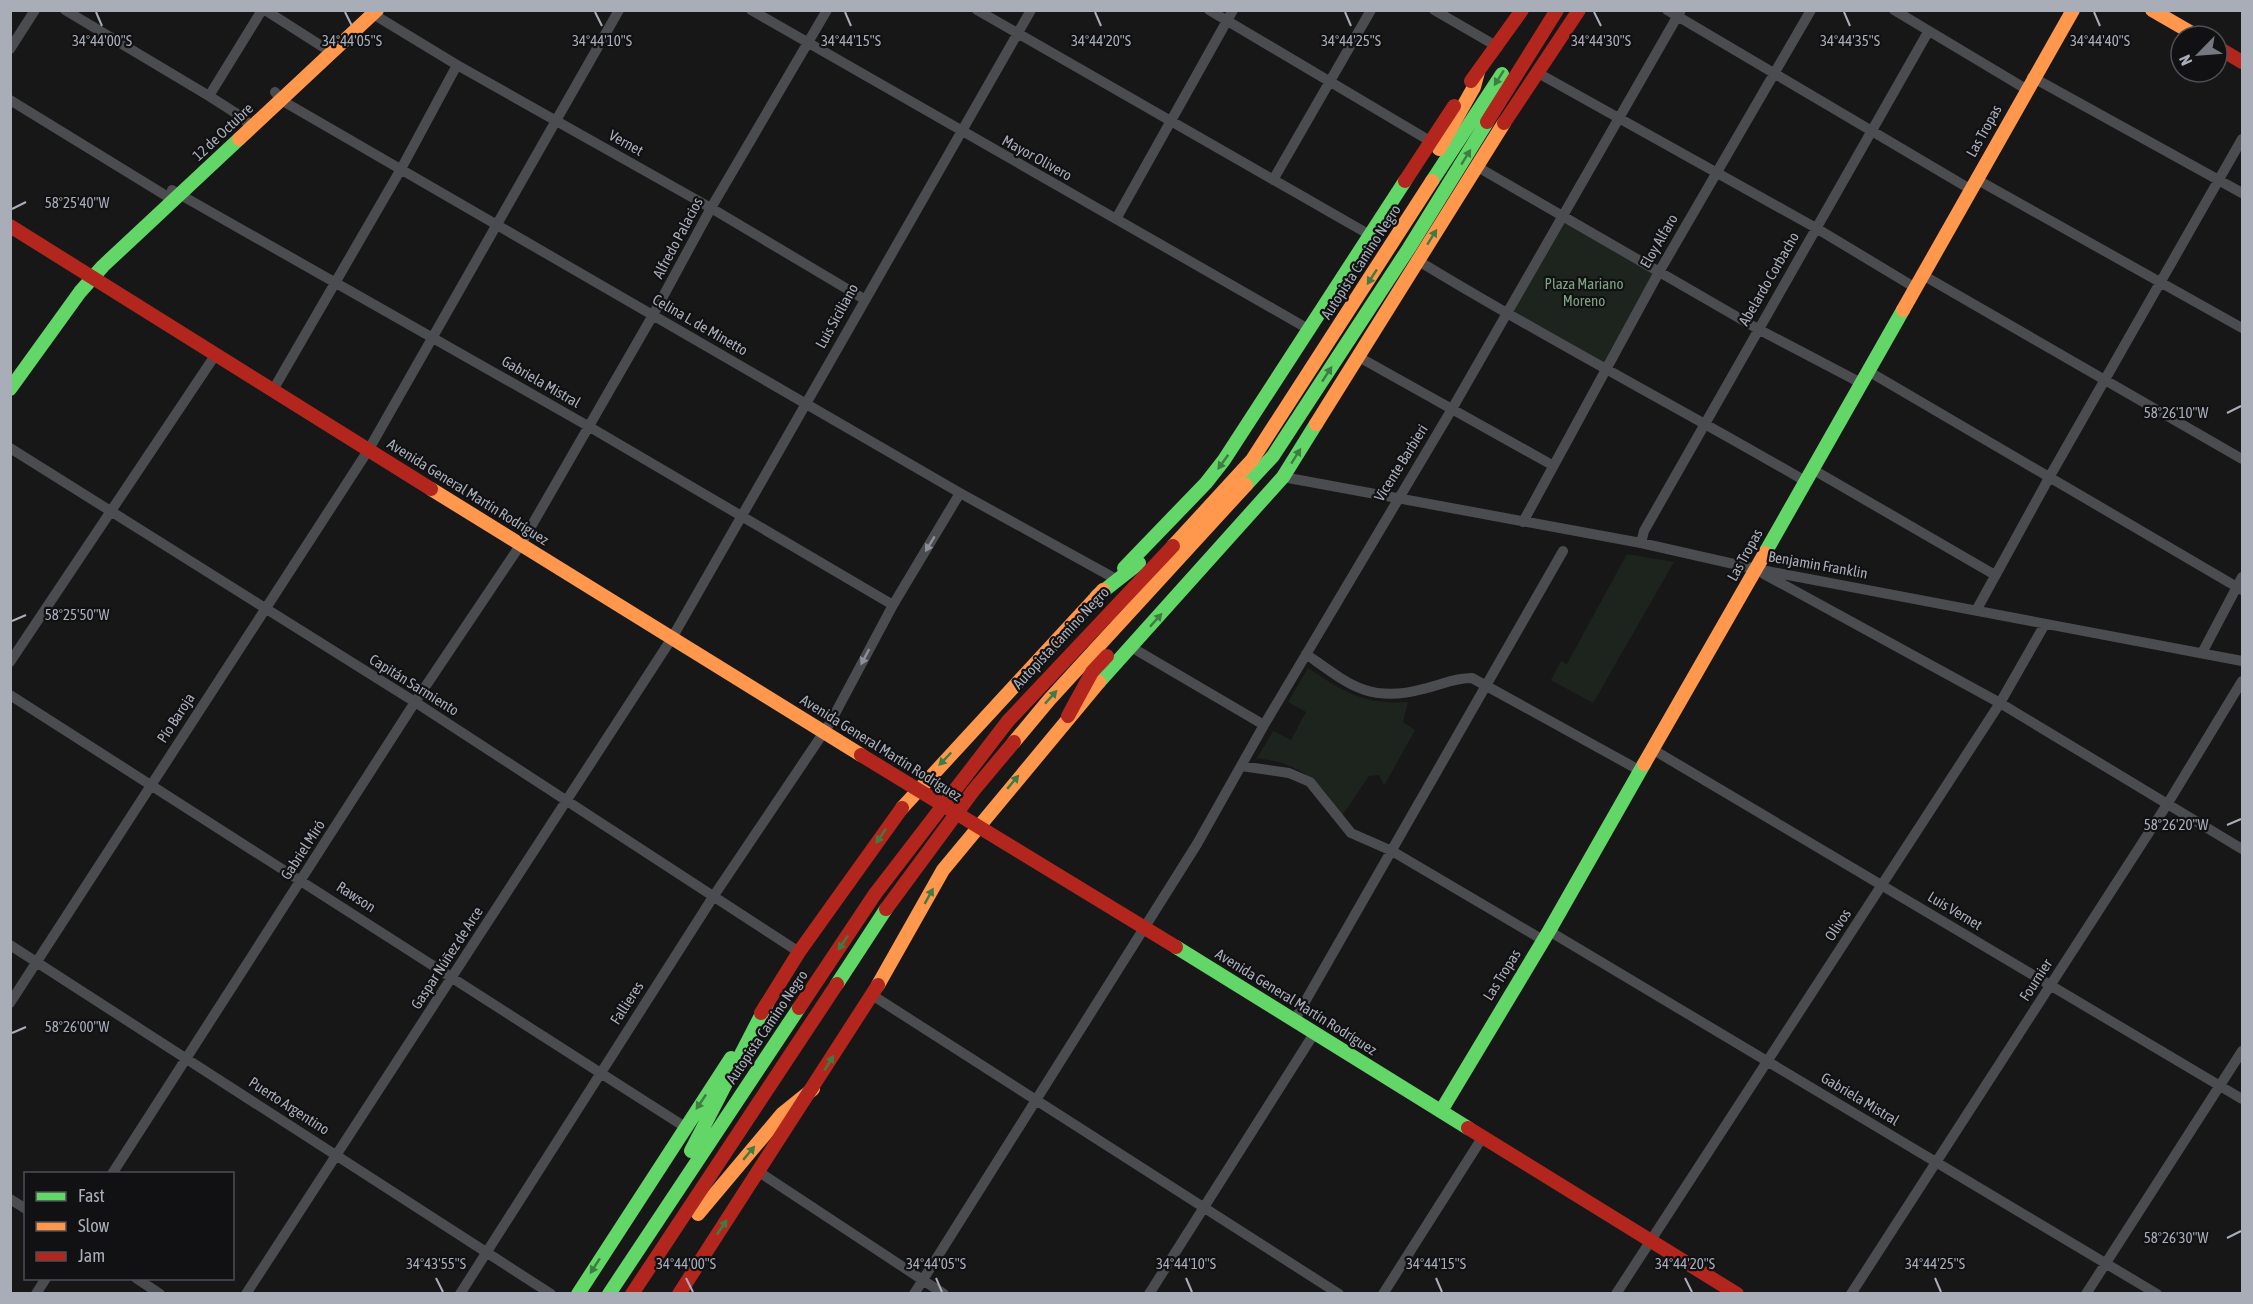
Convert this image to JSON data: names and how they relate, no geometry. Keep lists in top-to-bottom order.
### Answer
{
  "streets": {
    "main road": [
      "Las Tropas",
      "12 de Octubre",
      "Autopista Camino Negro",
      "Avenida General Martín Rodríguez"
    ],
    "street": [
      "Vernet",
      "Mayor Olivero",
      "Alfredo Palacios",
      "Eloy Alfaro",
      "Abelardo Corbacho",
      "Luis Siciliano",
      "Celina L. de Minetto",
      "Gabriela Mistral",
      "Vicente Barbieri",
      "Benjamin Franklin",
      "Capitán Sarmiento",
      "Pío Baroja",
      "Gabriel Miró",
      "Rawson",
      "Luis Vernet",
      "Olivos",
      "Gaspar Núñez de Arce",
      "Fournier",
      "Fallieres",
      "Puerto Argentino"
    ]
  },
  "crossings": [
    ["Las Tropas", "Gabriela Mistral"],
    ["Las Tropas", "Avenida General Martín Rodríguez"],
    ["Las Tropas", "Benjamin Franklin"],
    ["Las Tropas", "Luis Vernet"],
    ["12 de Octubre", "Vernet"],
    ["12 de Octubre", "Celina L. de Minetto"],
    ["12 de Octubre", "Gabriela Mistral"],
    ["12 de Octubre", "Avenida General Martín Rodríguez"],
    ["Vernet", "Alfredo Palacios"],
    ["Vernet", "Luis Siciliano"],
    ["Vernet", "Pío Baroja"],
    ["Mayor Olivero", "Alfredo Palacios"],
    ["Mayor Olivero", "Luis Siciliano"],
    ["Alfredo Palacios", "Celina L. de Minetto"],
    ["Alfredo Palacios", "Gabriela Mistral"],
    ["Alfredo Palacios", "Avenida General Martín Rodríguez"],
    ["Alfredo Palacios", "Gabriel Miró"],
    ["Eloy Alfaro", "Benjamin Franklin"],
    ["Abelardo Corbacho", "Benjamin Franklin"],
    ["Luis Siciliano", "Celina L. de Minetto"],
    ["Luis Siciliano", "Gabriela Mistral"],
    ["Luis Siciliano", "Avenida General Martín Rodríguez"],
    ["Luis Siciliano", "Gaspar Núñez de Arce"],
    ["Celina L. de Minetto", "Pío Baroja"],
    ["Celina L. de Minetto", "Fallieres"],
    ["Gabriela Mistral", "Vicente Barbieri"],
    ["Gabriela Mistral", "Pío Baroja"],
    ["Gabriela Mistral", "Olivos"],
    ["Gabriela Mistral", "Fournier"],
    ["Gabriela Mistral", "Fallieres"],
    ["Vicente Barbieri", "Avenida General Martín Rodríguez"],
    ["Vicente Barbieri", "Benjamin Franklin"],
    ["Avenida General Martín Rodríguez", "Pío Baroja"],
    ["Avenida General Martín Rodríguez", "Gabriel Miró"],
    ["Avenida General Martín Rodríguez", "Olivos"],
    ["Avenida General Martín Rodríguez", "Gaspar Núñez de Arce"],
    ["Avenida General Martín Rodríguez", "Fallieres"],
    ["Benjamin Franklin", "Olivos"],
    ["Capitán Sarmiento", "Pío Baroja"],
    ["Capitán Sarmiento", "Gabriel Miró"],
    ["Capitán Sarmiento", "Gaspar Núñez de Arce"],
    ["Capitán Sarmiento", "Fallieres"],
    ["Pío Baroja", "Rawson"],
    ["Pío Baroja", "Puerto Argentino"],
    ["Gabriel Miró", "Rawson"],
    ["Gabriel Miró", "Puerto Argentino"],
    ["Rawson", "Gaspar Núñez de Arce"],
    ["Rawson", "Fallieres"],
    ["Luis Vernet", "Olivos"],
    ["Luis Vernet", "Fournier"],
    ["Gaspar Núñez de Arce", "Puerto Argentino"],
    ["Fallieres", "Puerto Argentino"]
  ],
  "parks": ["Plaza Mariano Moreno"],
  "legend": ["Fast", "Slow", "Jam"],
  "north": "bottom left",
  "coordinates": [
    "34°44'00\"S",
    "34°44'05\"S",
    "34°44'10\"S",
    "34°44'15\"S",
    "34°44'20\"S",
    "34°44'25\"S",
    "34°44'40\"S",
    "34°44'30\"S",
    "34°44'35\"S",
    "58°25'40\"W",
    "58°26'10\"W",
    "58°25'50\"W",
    "58°26'20\"W",
    "58°26'00\"W",
    "58°26'30\"W",
    "34°43'55\"S"
  ]
}
